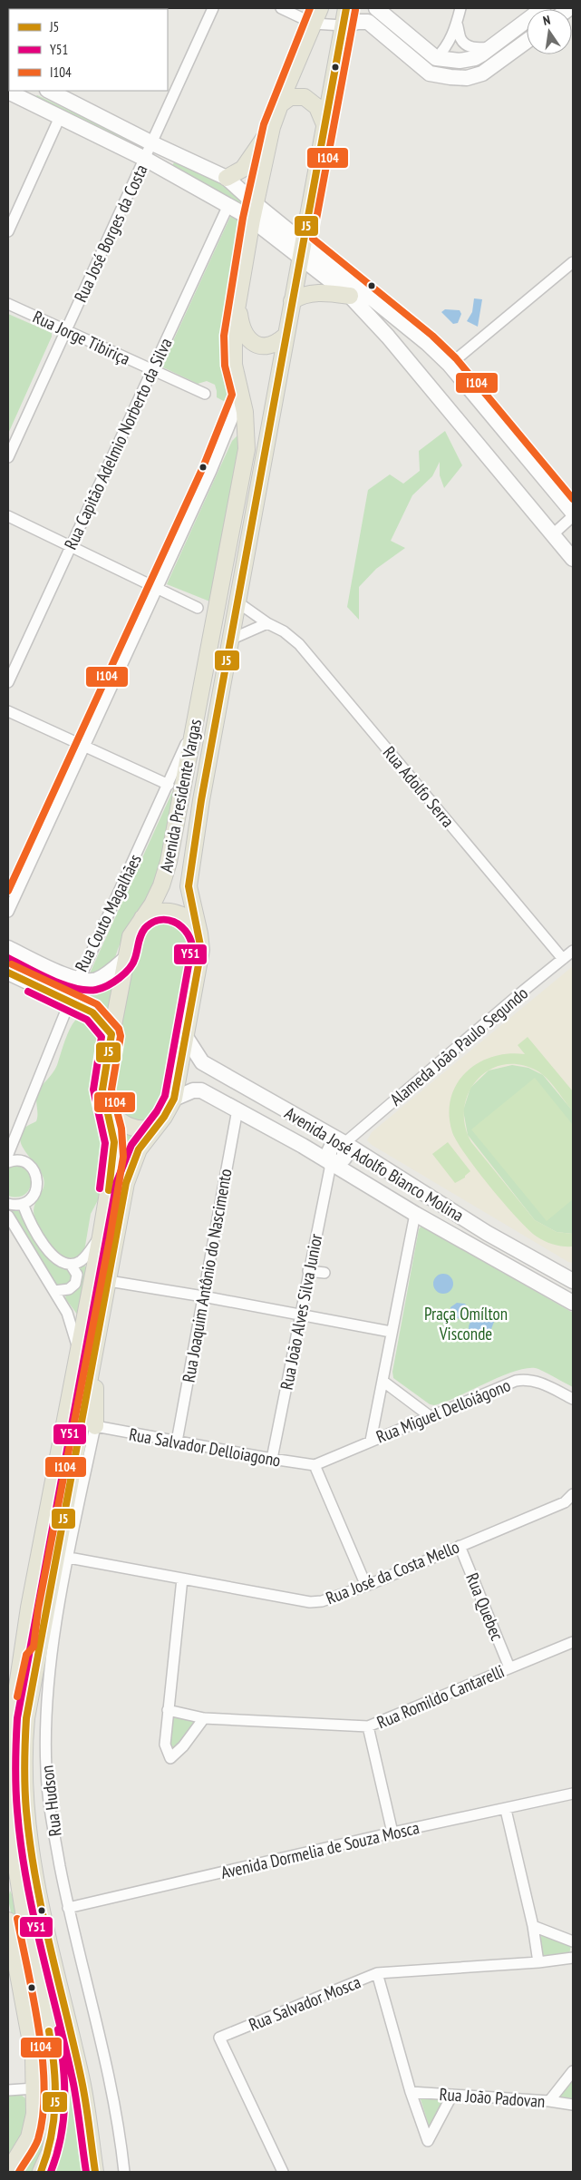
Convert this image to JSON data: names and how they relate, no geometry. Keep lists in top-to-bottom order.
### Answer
{
  "streets": {
    "main road": ["Avenida Presidente Vargas", "Avenida José Adolfo Bianco Molina"],
    "street": [
      "Rua José Borges da Costa",
      "Rua Jorge Tibiriça",
      "Rua Capitão Adelmio Norberto da Silva",
      "Rua Adolfo Serra",
      "Rua Couto Magalhães",
      "Alameda João Paulo Segundo",
      "Rua Joaquim Antônio do Nascimento",
      "Rua João Alves Silva Junior",
      "Rua Miguel Delloiágono",
      "Rua Salvador Delloiagono",
      "Rua José da Costa Mello",
      "Rua Quebec",
      "Rua Romildo Cantarelli",
      "Rua Hudson",
      "Avenida Dormelia de Souza Mosca",
      "Rua Salvador Mosca",
      "Rua João Padovan"
    ]
  },
  "crossings": [
    ["Rua José Borges da Costa", "Rua Jorge Tibiriça"],
    ["Rua Jorge Tibiriça", "Rua Capitão Adelmio Norberto da Silva"],
    ["Rua Adolfo Serra", "Avenida Presidente Vargas"],
    ["Rua Adolfo Serra", "Alameda João Paulo Segundo"],
    ["Avenida Presidente Vargas", "Rua Couto Magalhães"],
    ["Avenida Presidente Vargas", "Avenida José Adolfo Bianco Molina"],
    ["Alameda João Paulo Segundo", "Avenida José Adolfo Bianco Molina"],
    ["Avenida José Adolfo Bianco Molina", "Rua Joaquim Antônio do Nascimento"],
    ["Avenida José Adolfo Bianco Molina", "Rua João Alves Silva Junior"],
    ["Rua Joaquim Antônio do Nascimento", "Rua Salvador Delloiagono"],
    ["Rua João Alves Silva Junior", "Rua Salvador Delloiagono"],
    ["Rua Miguel Delloiágono", "Rua Salvador Delloiagono"],
    ["Rua Salvador Delloiagono", "Rua Hudson"],
    ["Rua José da Costa Mello", "Rua Quebec"],
    ["Rua José da Costa Mello", "Rua Hudson"],
    ["Rua Quebec", "Rua Romildo Cantarelli"],
    ["Rua Hudson", "Avenida Dormelia de Souza Mosca"],
    ["Rua Salvador Mosca", "Rua João Padovan"]
  ],
  "parks": ["Praça Omílton Visconde"],
  "lines": ["transit line J5", "transit line I104", "transit line Y51"],
  "legend": ["J5", "Y51", "I104"],
  "north": "top"
}
